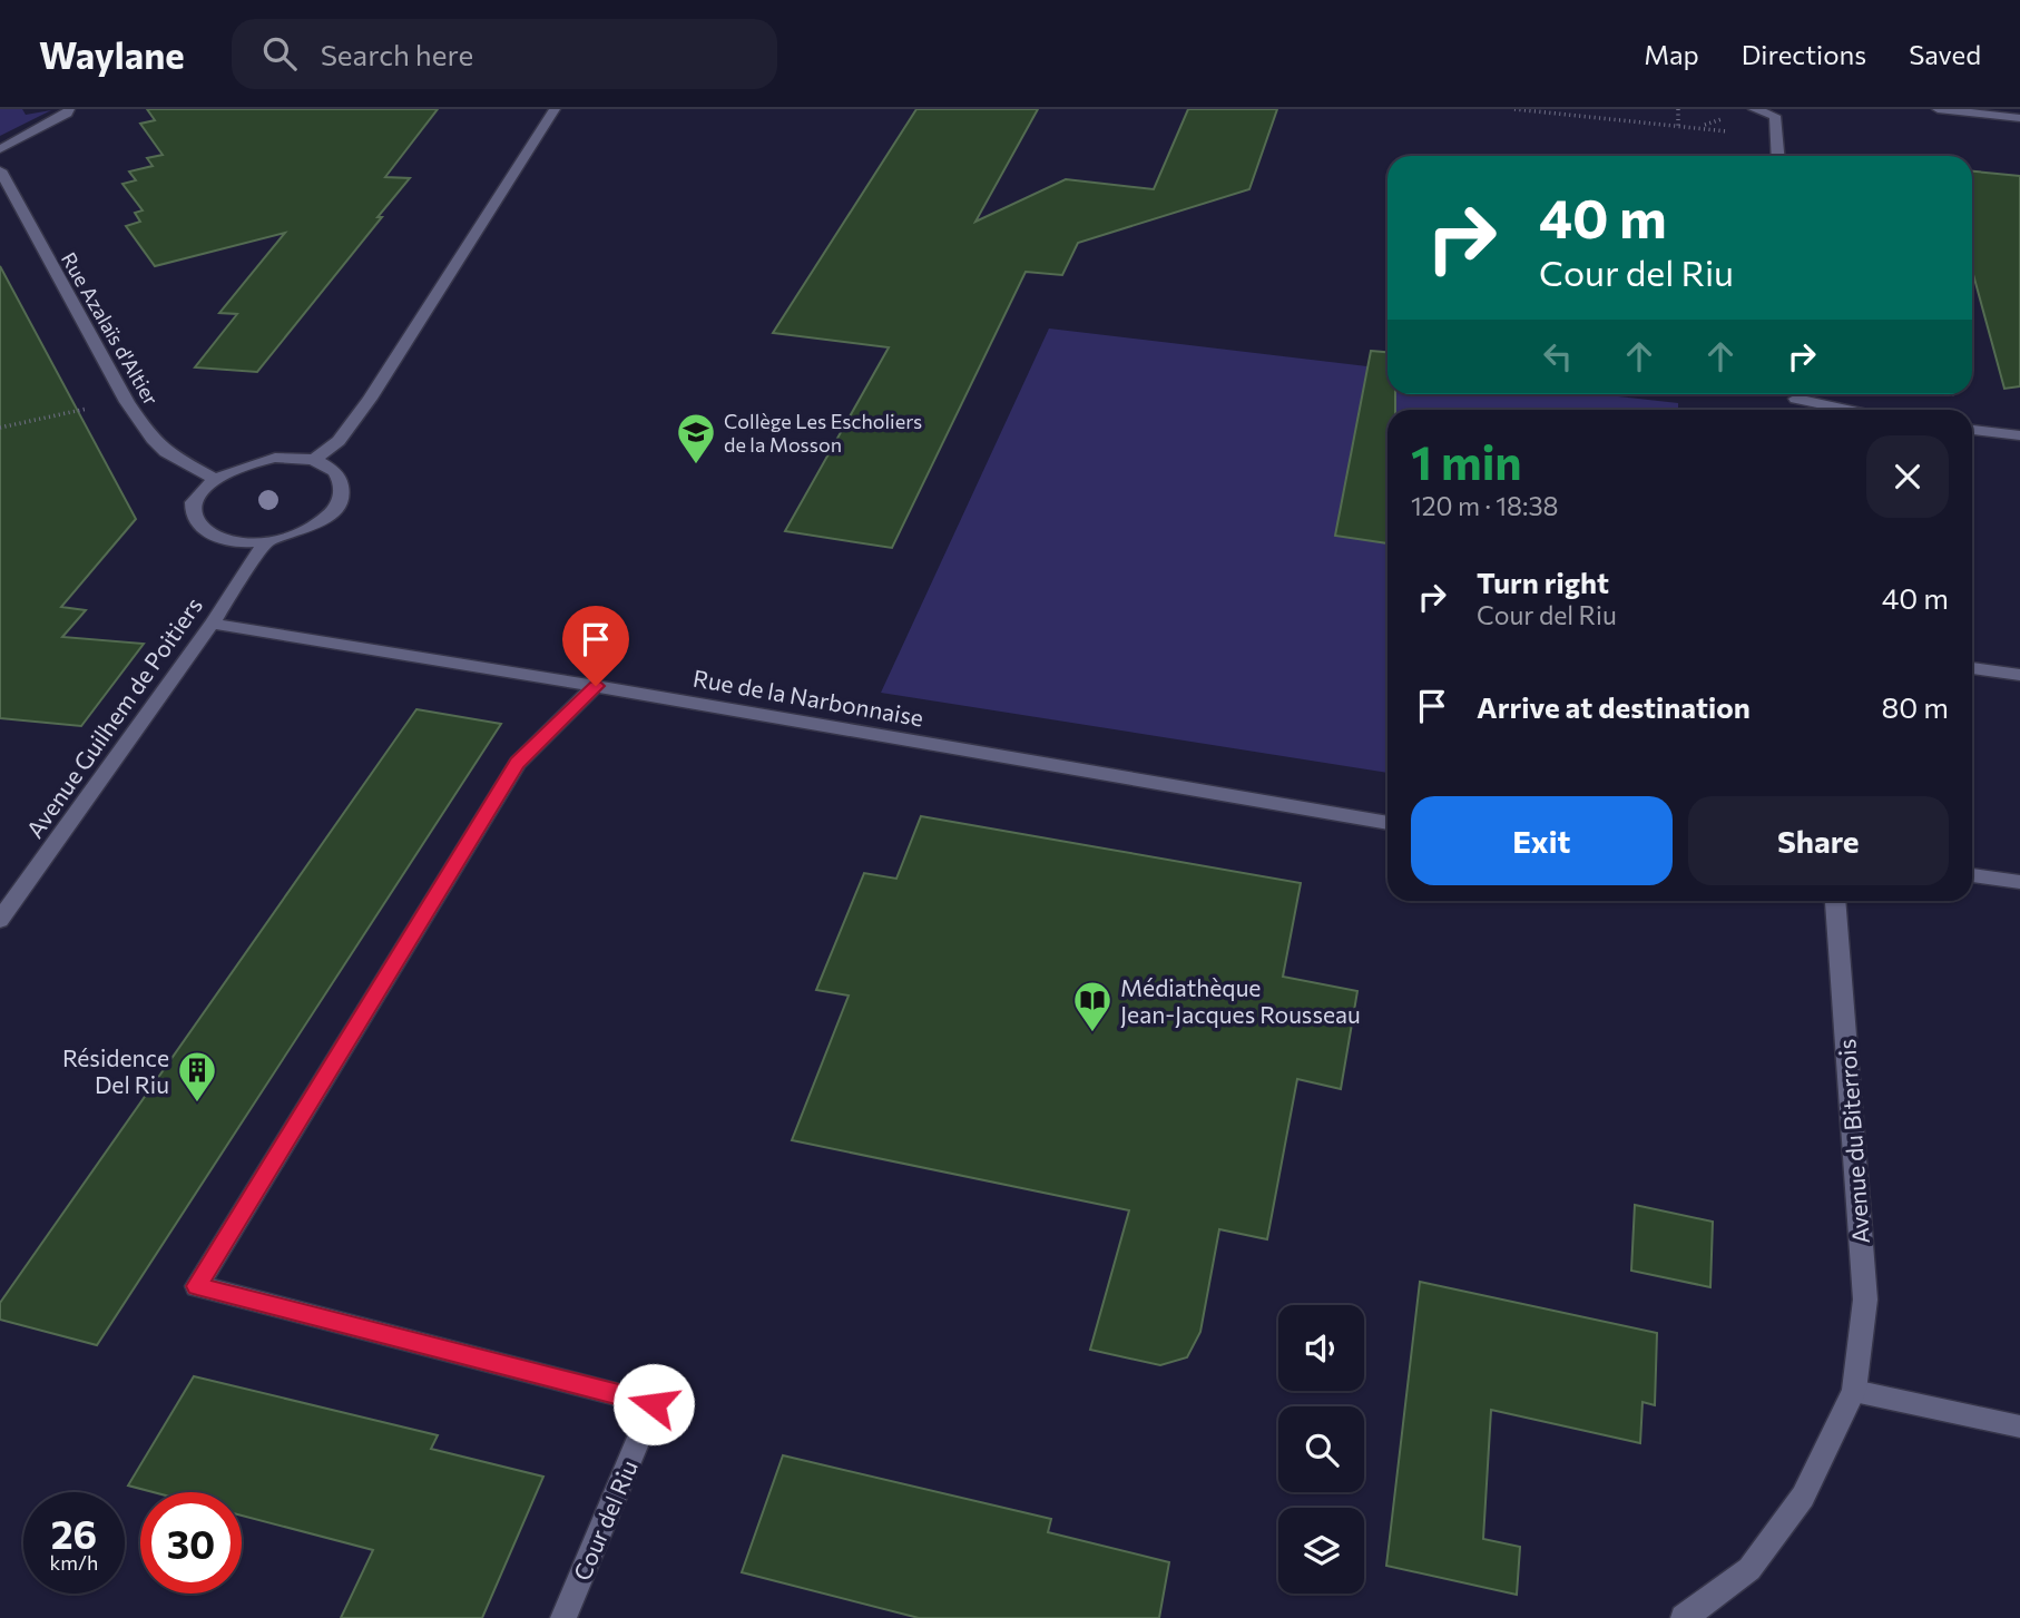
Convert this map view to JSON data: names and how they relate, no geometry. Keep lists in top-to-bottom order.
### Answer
{
  "streets": {
    "street": [
      "Rue Azalaïs d'Altier",
      "Rue de la Narbonnaise",
      "Avenue Guilhem de Poitiers",
      "Avenue du Biterrois",
      "Cour del Riu"
    ]
  },
  "crossings": [
    ["Rue de la Narbonnaise", "Avenue Guilhem de Poitiers"],
    ["Rue de la Narbonnaise", "Cour del Riu"]
  ],
  "places": {
    "school or university": ["Collège Les Escholiers de la Mosson"],
    "library": ["Médiathèque Jean-Jacques Rousseau"],
    "building": ["Résidence Del Riu"]
  },
  "page": {
    "header": "Waylane",
    "search": "Search here",
    "nav": ["Map", "Directions", "Saved"],
    "turn": ["40 m", "Cour del Riu"],
    "heading": ["1 min", "120 m · 18:38"],
    "list": [
      {
        "name": "Turn right",
        "note": "Cour del Riu",
        "value": "40 m"
      },
      {
        "name": "Arrive at destination",
        "value": "80 m"
      }
    ],
    "buttons": ["Exit", "Share"],
    "speed": "26 km/h",
    "limit": "30"
  }
}
